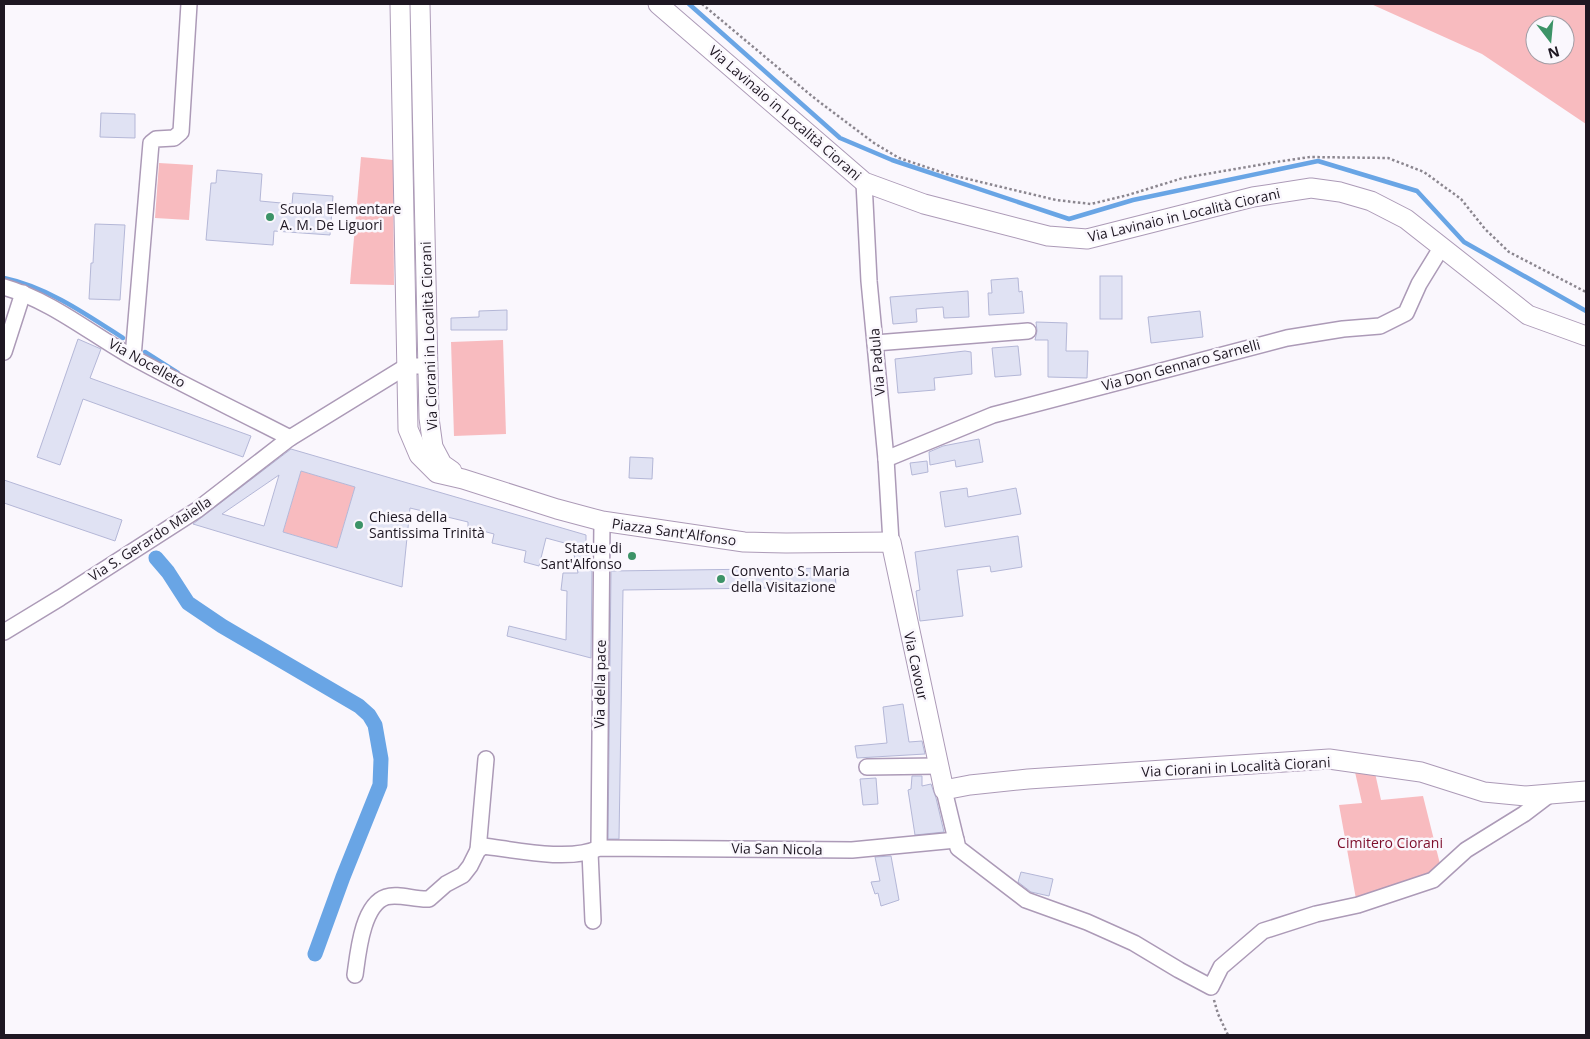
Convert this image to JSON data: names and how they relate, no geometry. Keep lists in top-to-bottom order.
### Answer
{
  "streets": {
    "street": [
      "Via Lavinaio in Località Ciorani",
      "Via Ciorani in Località Ciorani",
      "Via Padula",
      "Via Nocelleto",
      "Via Don Gennaro Sarnelli",
      "Piazza Sant'Alfonso",
      "Via S. Gerardo Maiella",
      "Via Cavour",
      "Via della pace",
      "Via San Nicola"
    ]
  },
  "crossings": [
    ["Via Lavinaio in Località Ciorani", "Via Padula"],
    ["Via Lavinaio in Località Ciorani", "Via Don Gennaro Sarnelli"],
    ["Via Ciorani in Località Ciorani", "Piazza Sant'Alfonso"],
    ["Via Ciorani in Località Ciorani", "Via S. Gerardo Maiella"],
    ["Via Ciorani in Località Ciorani", "Via Cavour"],
    ["Via Padula", "Via Don Gennaro Sarnelli"],
    ["Via Padula", "Piazza Sant'Alfonso"],
    ["Via Padula", "Via Cavour"],
    ["Via Nocelleto", "Via S. Gerardo Maiella"],
    ["Piazza Sant'Alfonso", "Via Cavour"],
    ["Piazza Sant'Alfonso", "Via della pace"],
    ["Via della pace", "Via San Nicola"]
  ],
  "parks": ["Cimitero Ciorani"],
  "places": [
    "Scuola Elementare A. M. De Liguori",
    "Chiesa della Santissima Trinità",
    "Statue di Sant'Alfonso",
    "Convento S. Maria della Visitazione"
  ],
  "north": "bottom"
}
